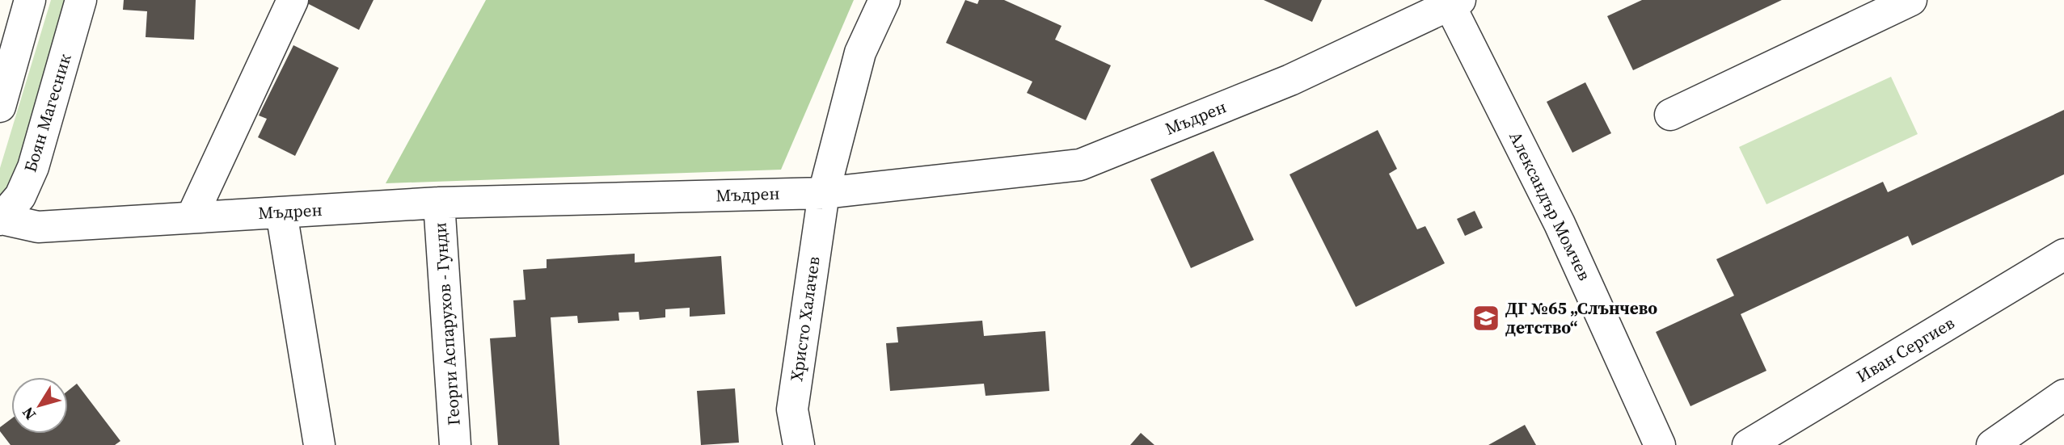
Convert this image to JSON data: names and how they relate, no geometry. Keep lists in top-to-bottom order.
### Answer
{
  "streets": {
    "street": [
      "Боян Магесник",
      "Мъдрен",
      "Александър Момчев",
      "Христо Халачев",
      "Георги Аспарухов - Гунди",
      "Иван Сергиев"
    ]
  },
  "crossings": [
    ["Боян Магесник", "Мъдрен"],
    ["Мъдрен", "Александър Момчев"],
    ["Мъдрен", "Христо Халачев"],
    ["Мъдрен", "Георги Аспарухов - Гунди"]
  ],
  "places": {
    "school or university": ["ДГ №65 „Слънчево детство“"]
  },
  "north": "bottom left"
}
